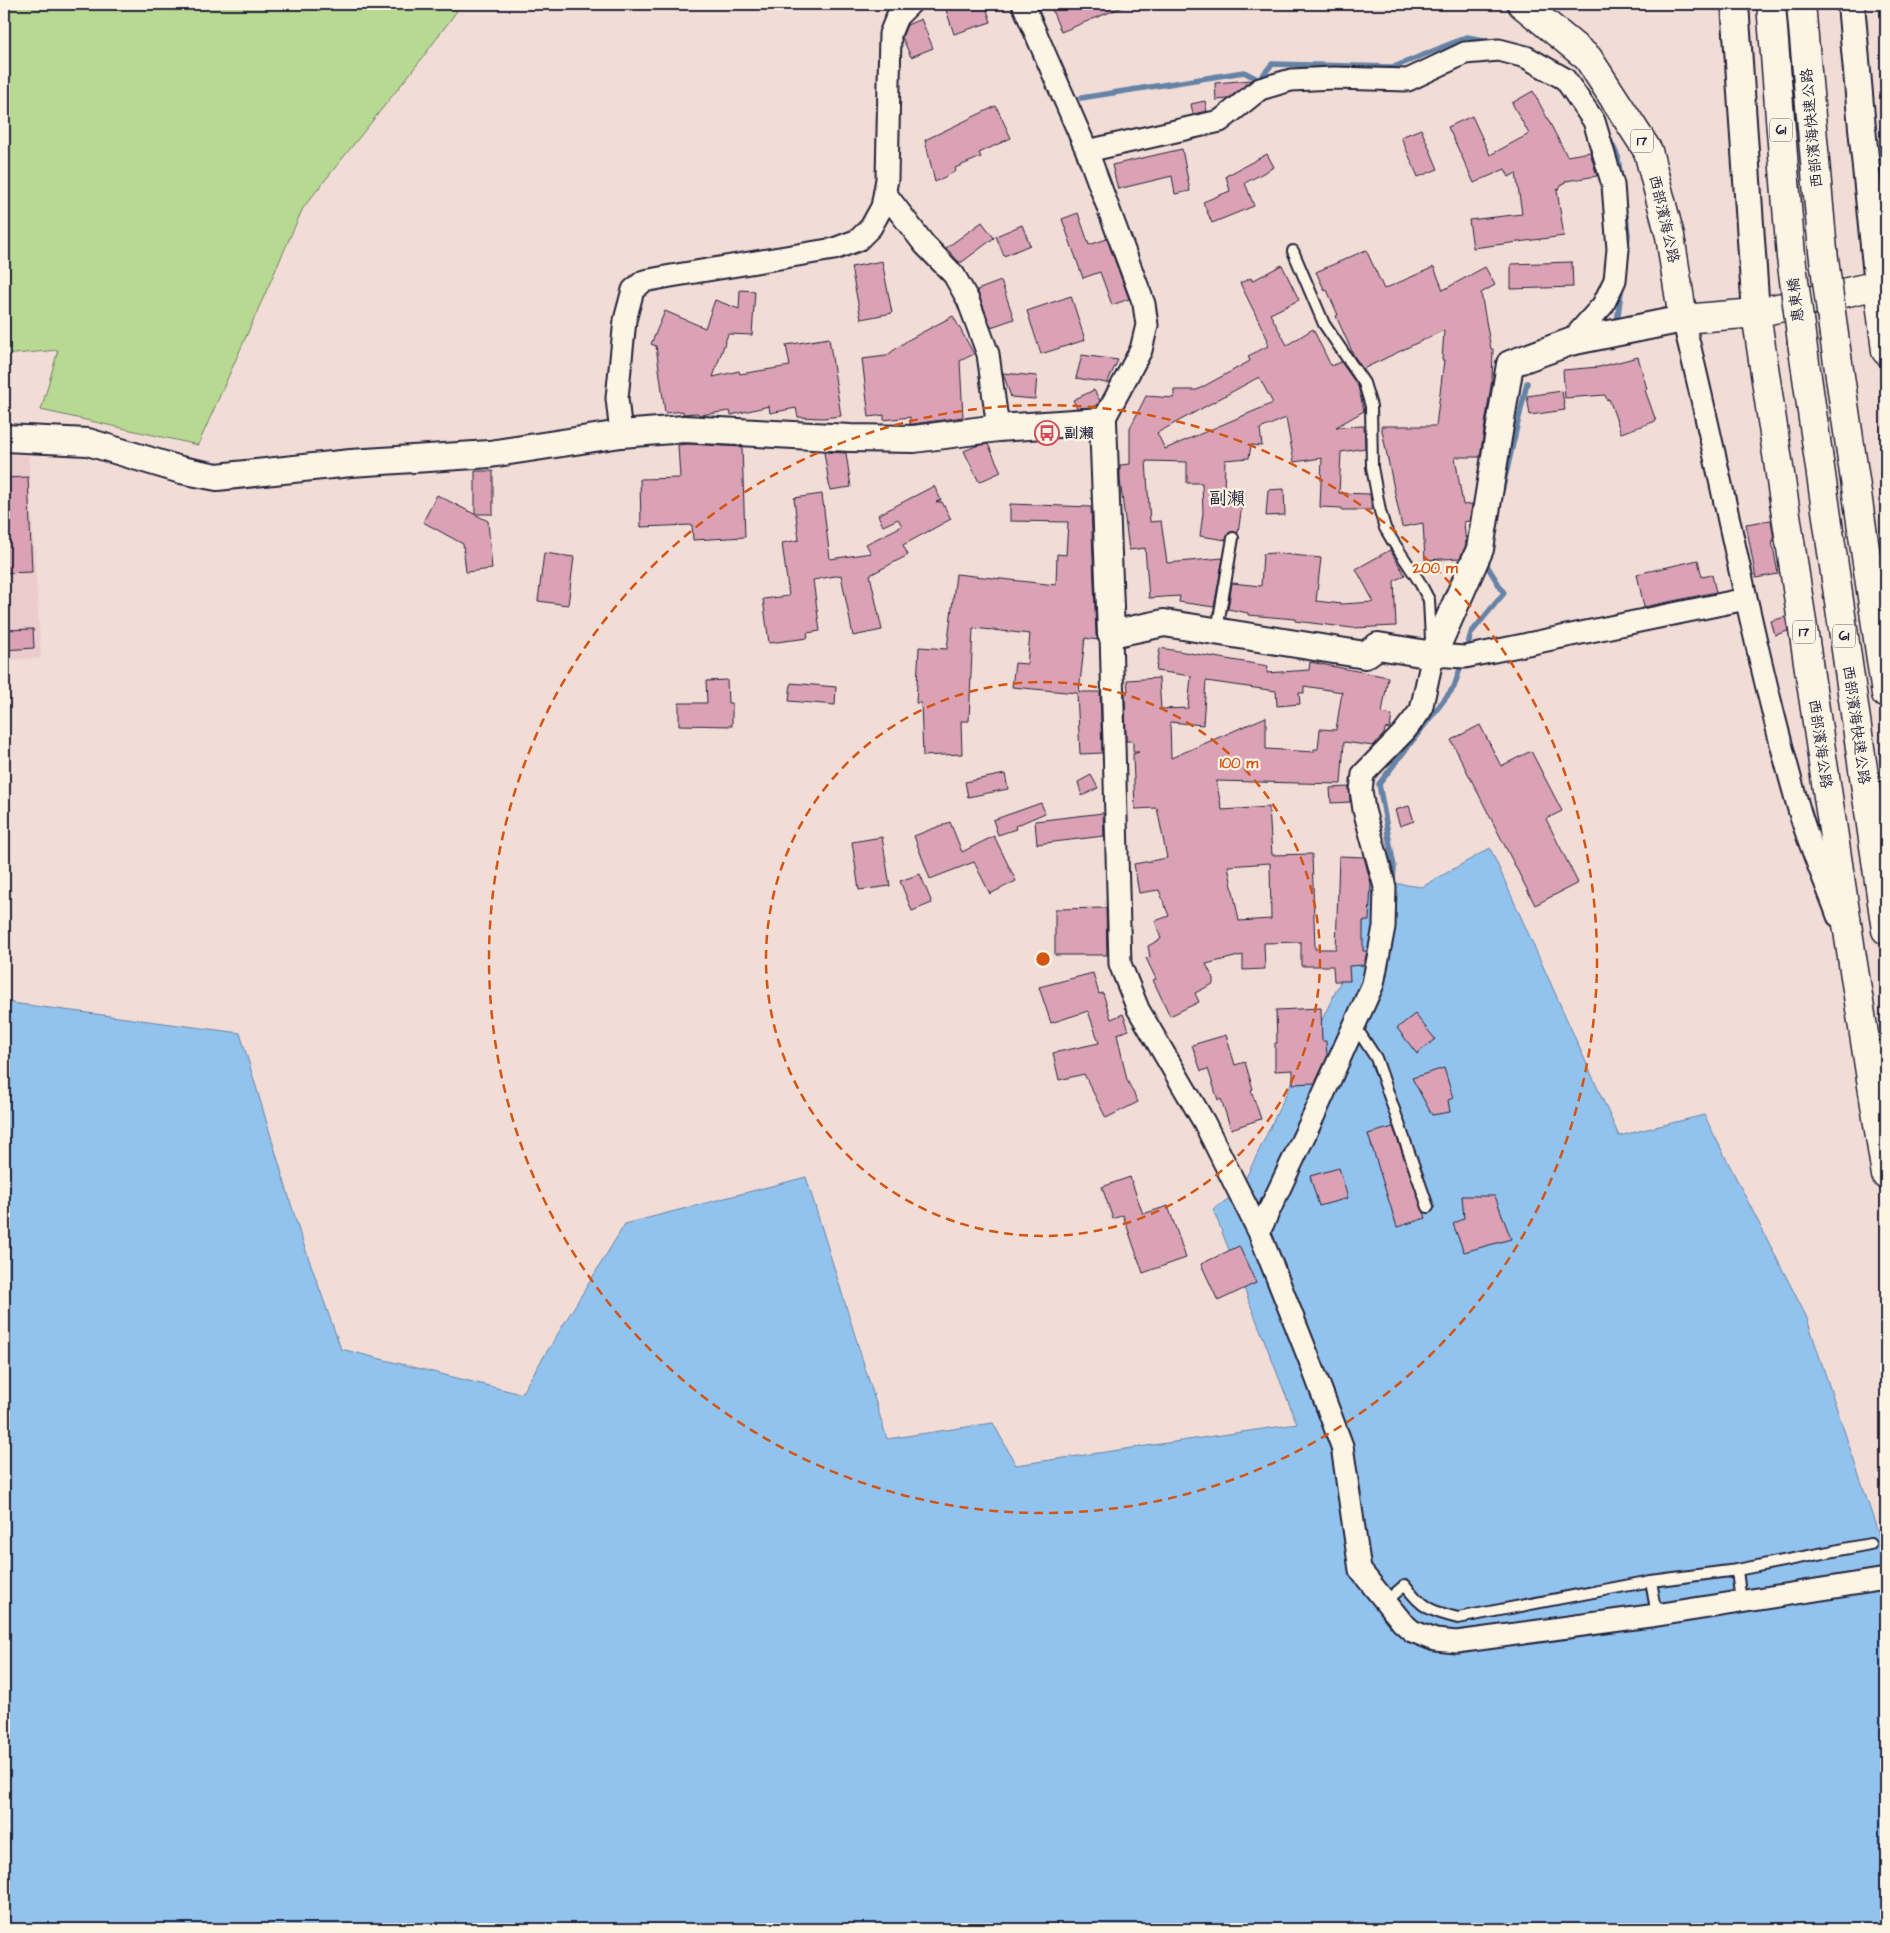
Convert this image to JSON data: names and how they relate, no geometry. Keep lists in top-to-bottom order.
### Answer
{
  "streets": {
    "main road": [
      "西部濱海快速公路",
      "61",
      "17",
      "西部濱海公路",
      "惠東橋"
    ]
  },
  "crossings": [
    ["西部濱海快速公路", "惠東橋"]
  ],
  "districts": ["副瀨"],
  "places": {
    "bus stop": ["副瀨"]
  },
  "rings": ["200 m", "100 m"]
}
